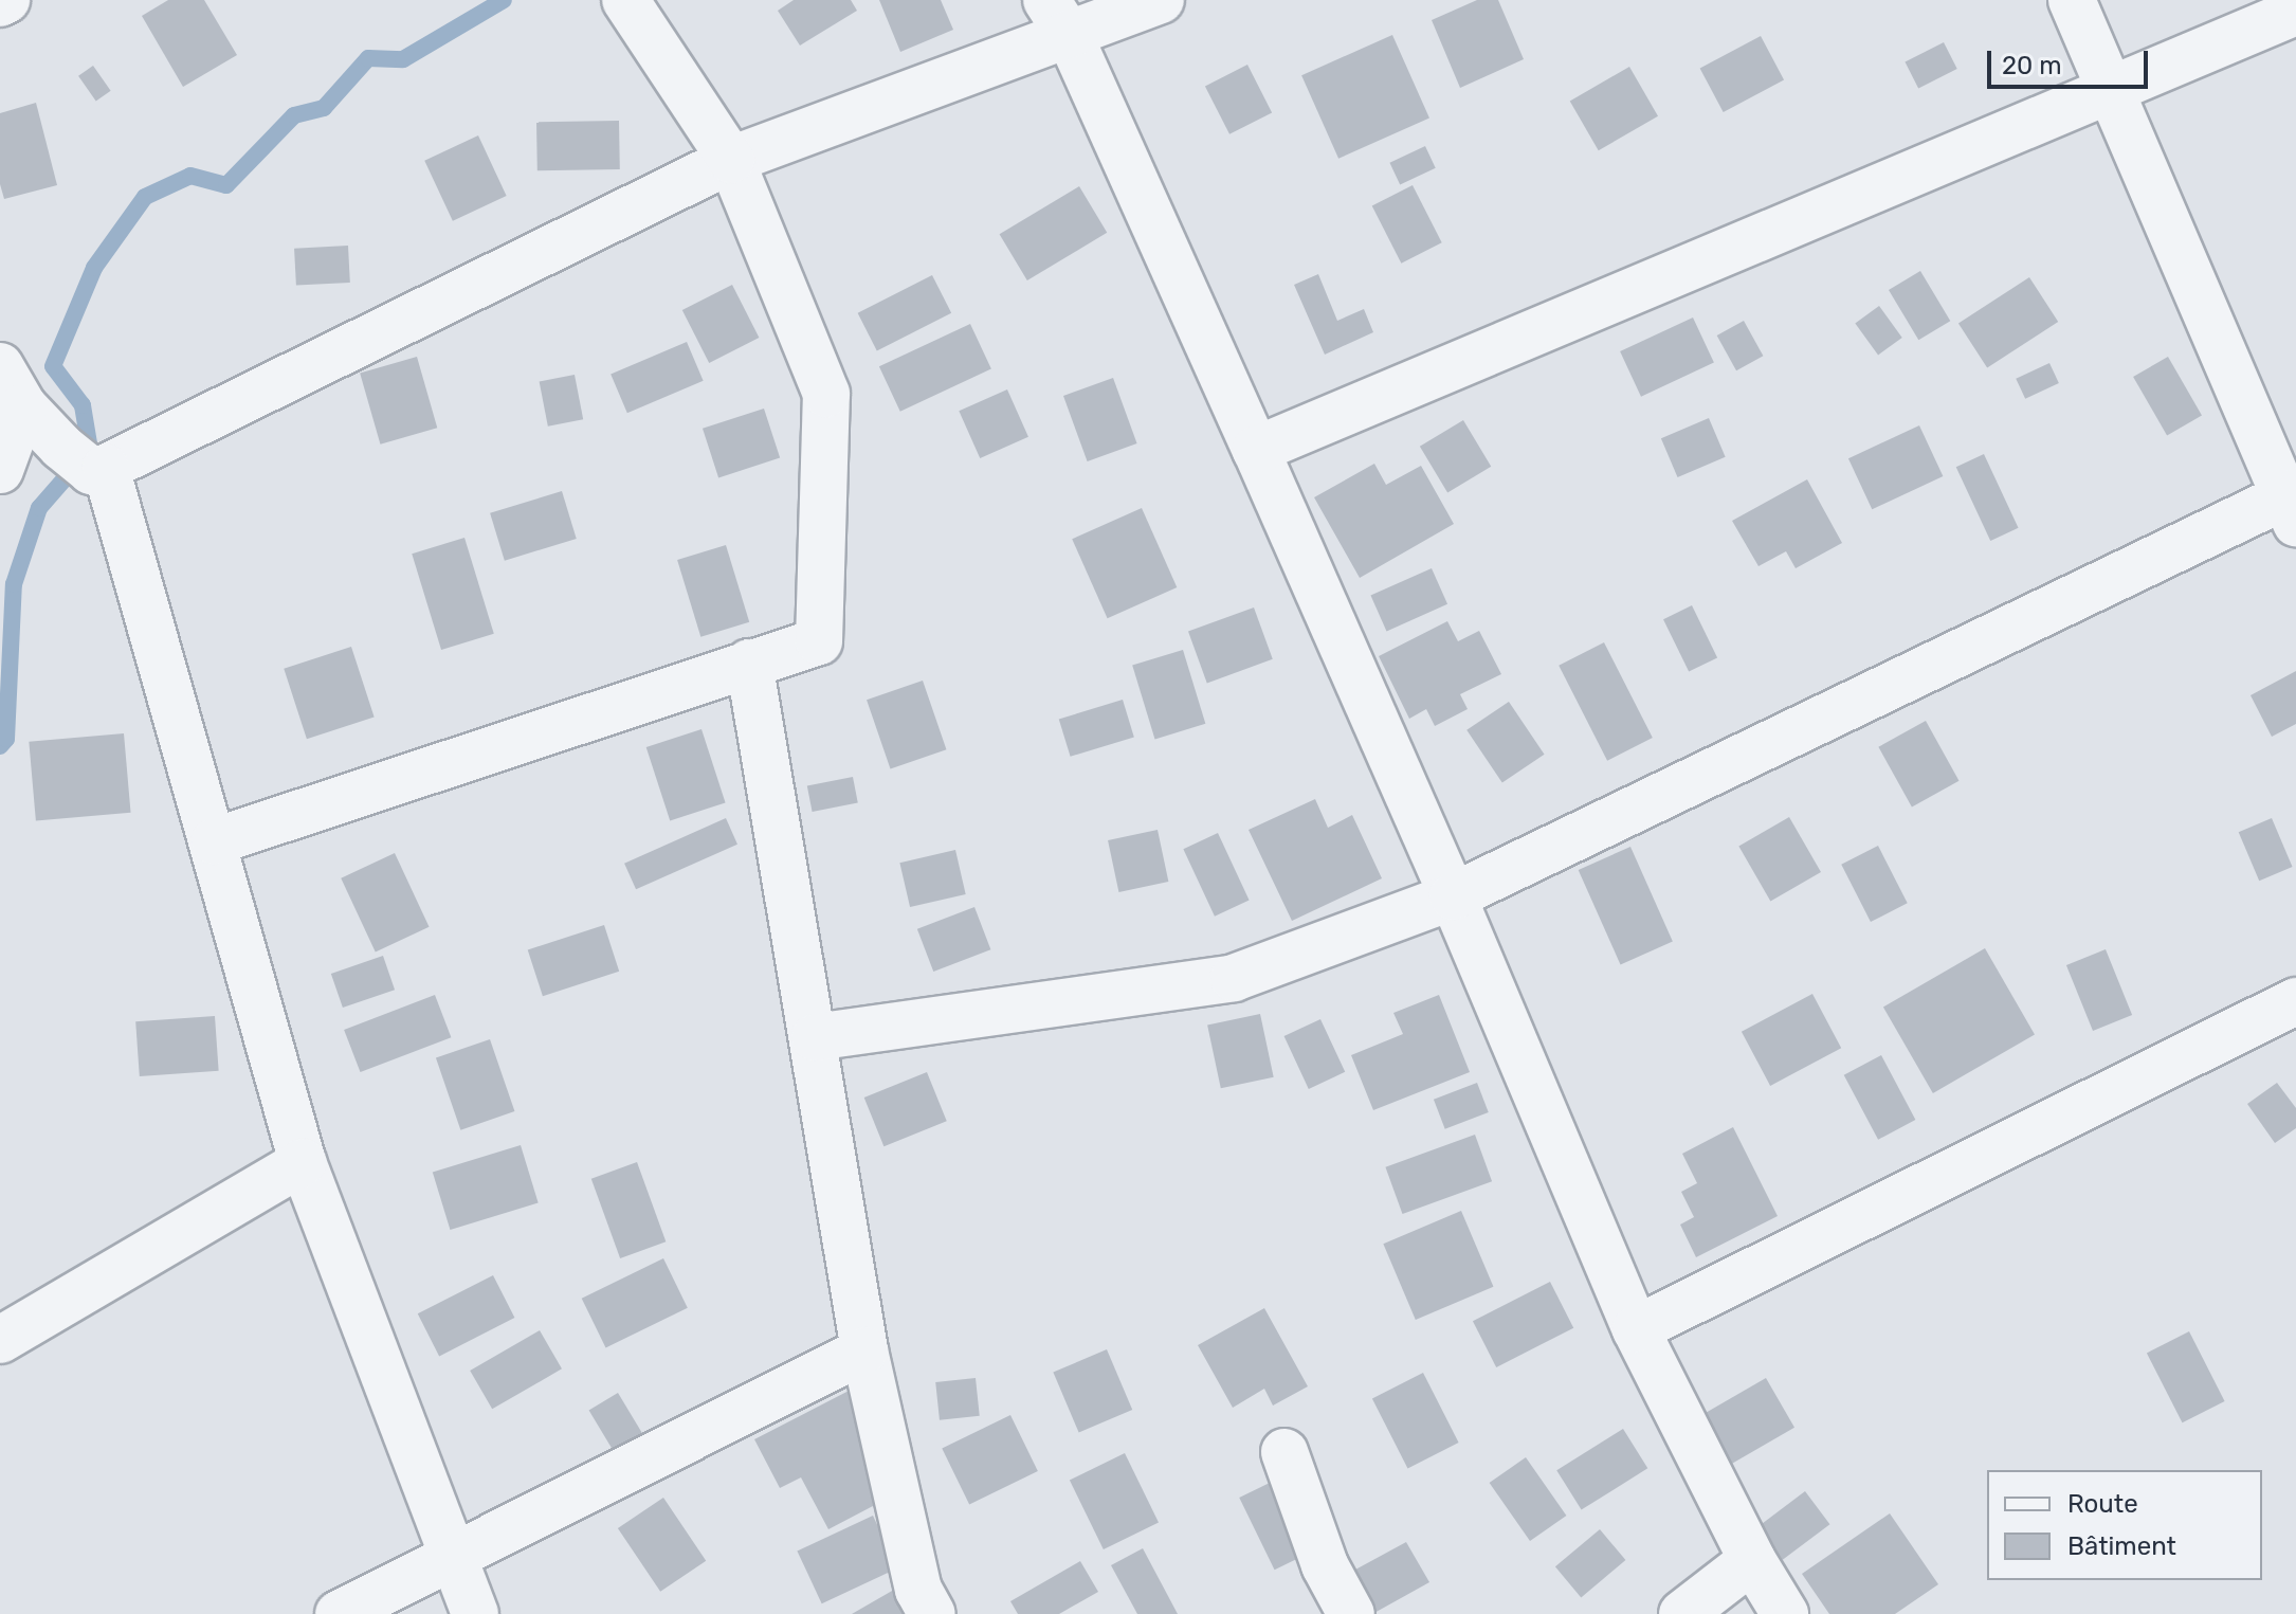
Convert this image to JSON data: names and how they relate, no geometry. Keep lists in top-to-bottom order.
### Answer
{
  "legend": ["Route", "Bâtiment"],
  "scale_bar": "20 m"
}
